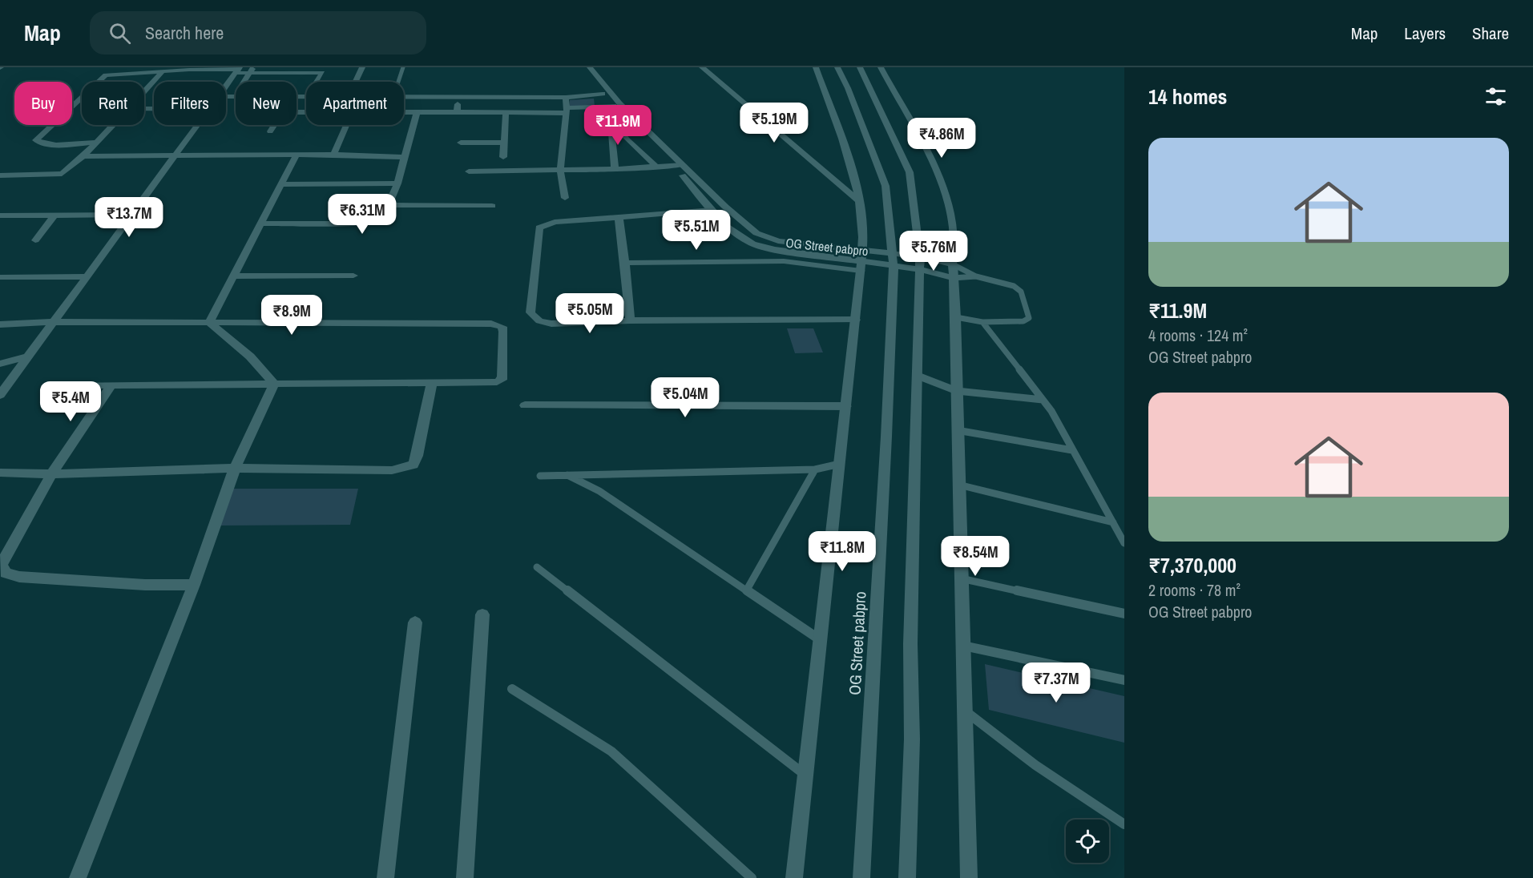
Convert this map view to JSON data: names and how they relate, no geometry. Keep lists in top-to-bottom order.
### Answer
{
  "streets": {
    "street": ["OG Street pabpro"]
  },
  "page": {
    "header": "Map",
    "search": "Search here",
    "nav": ["Map", "Layers", "Share"],
    "heading": "14 homes",
    "chip": [
      "Buy",
      "Rent",
      "Filters",
      "New",
      "Apartment"
    ],
    "price": [
      "₹5.19M",
      "₹11.9M",
      "₹4.86M",
      "₹6.31M",
      "₹13.7M",
      "₹5.51M",
      "₹5.76M",
      "₹5.05M",
      "₹8.9M",
      "₹5.04M",
      "₹5.4M",
      "₹11.8M",
      "₹8.54M",
      "₹7.37M"
    ],
    "list": [
      {
        "name": "₹11.9M",
        "note": "4 rooms · 124 m² · OG Street pabpro"
      },
      {
        "name": "₹7,370,000",
        "note": "2 rooms · 78 m² · OG Street pabpro"
      }
    ]
  }
}
